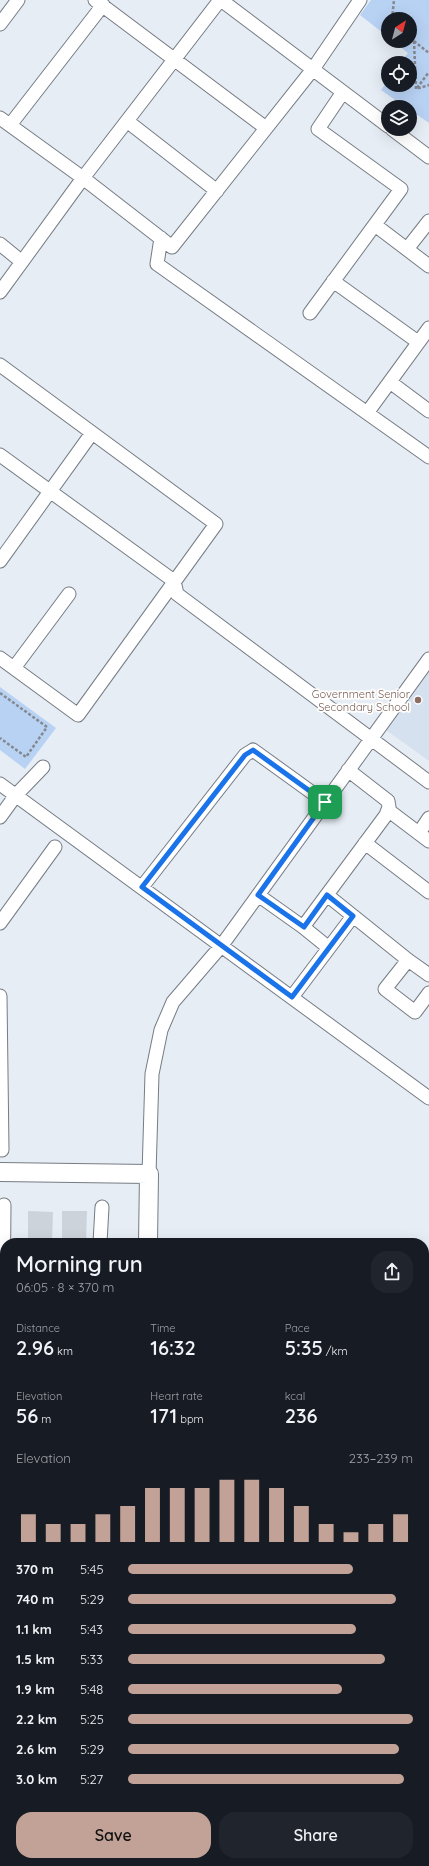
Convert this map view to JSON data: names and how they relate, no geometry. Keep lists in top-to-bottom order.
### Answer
{
  "places": ["Government Senior Secondary School"],
  "north": "top right",
  "page": {
    "heading": ["Morning run", "06:05 · 8 × 370 m"],
    "stats": [
      ["Distance", "2.96 km"],
      ["Time", "16:32"],
      ["Pace", "5:35 /km"],
      ["Elevation", "56 m"],
      ["Heart rate", "171 bpm"],
      ["kcal", "236"]
    ],
    "chart": ["Elevation", "233–239 m"],
    "list": [
      {
        "name": "370 m",
        "note": "5:45"
      },
      {
        "name": "740 m",
        "note": "5:29"
      },
      {
        "name": "1.1 km",
        "note": "5:43"
      },
      {
        "name": "1.5 km",
        "note": "5:33"
      },
      {
        "name": "1.9 km",
        "note": "5:48"
      },
      {
        "name": "2.2 km",
        "note": "5:25"
      },
      {
        "name": "2.6 km",
        "note": "5:29"
      },
      {
        "name": "3.0 km",
        "note": "5:27"
      }
    ],
    "buttons": ["Save", "Share"]
  }
}
